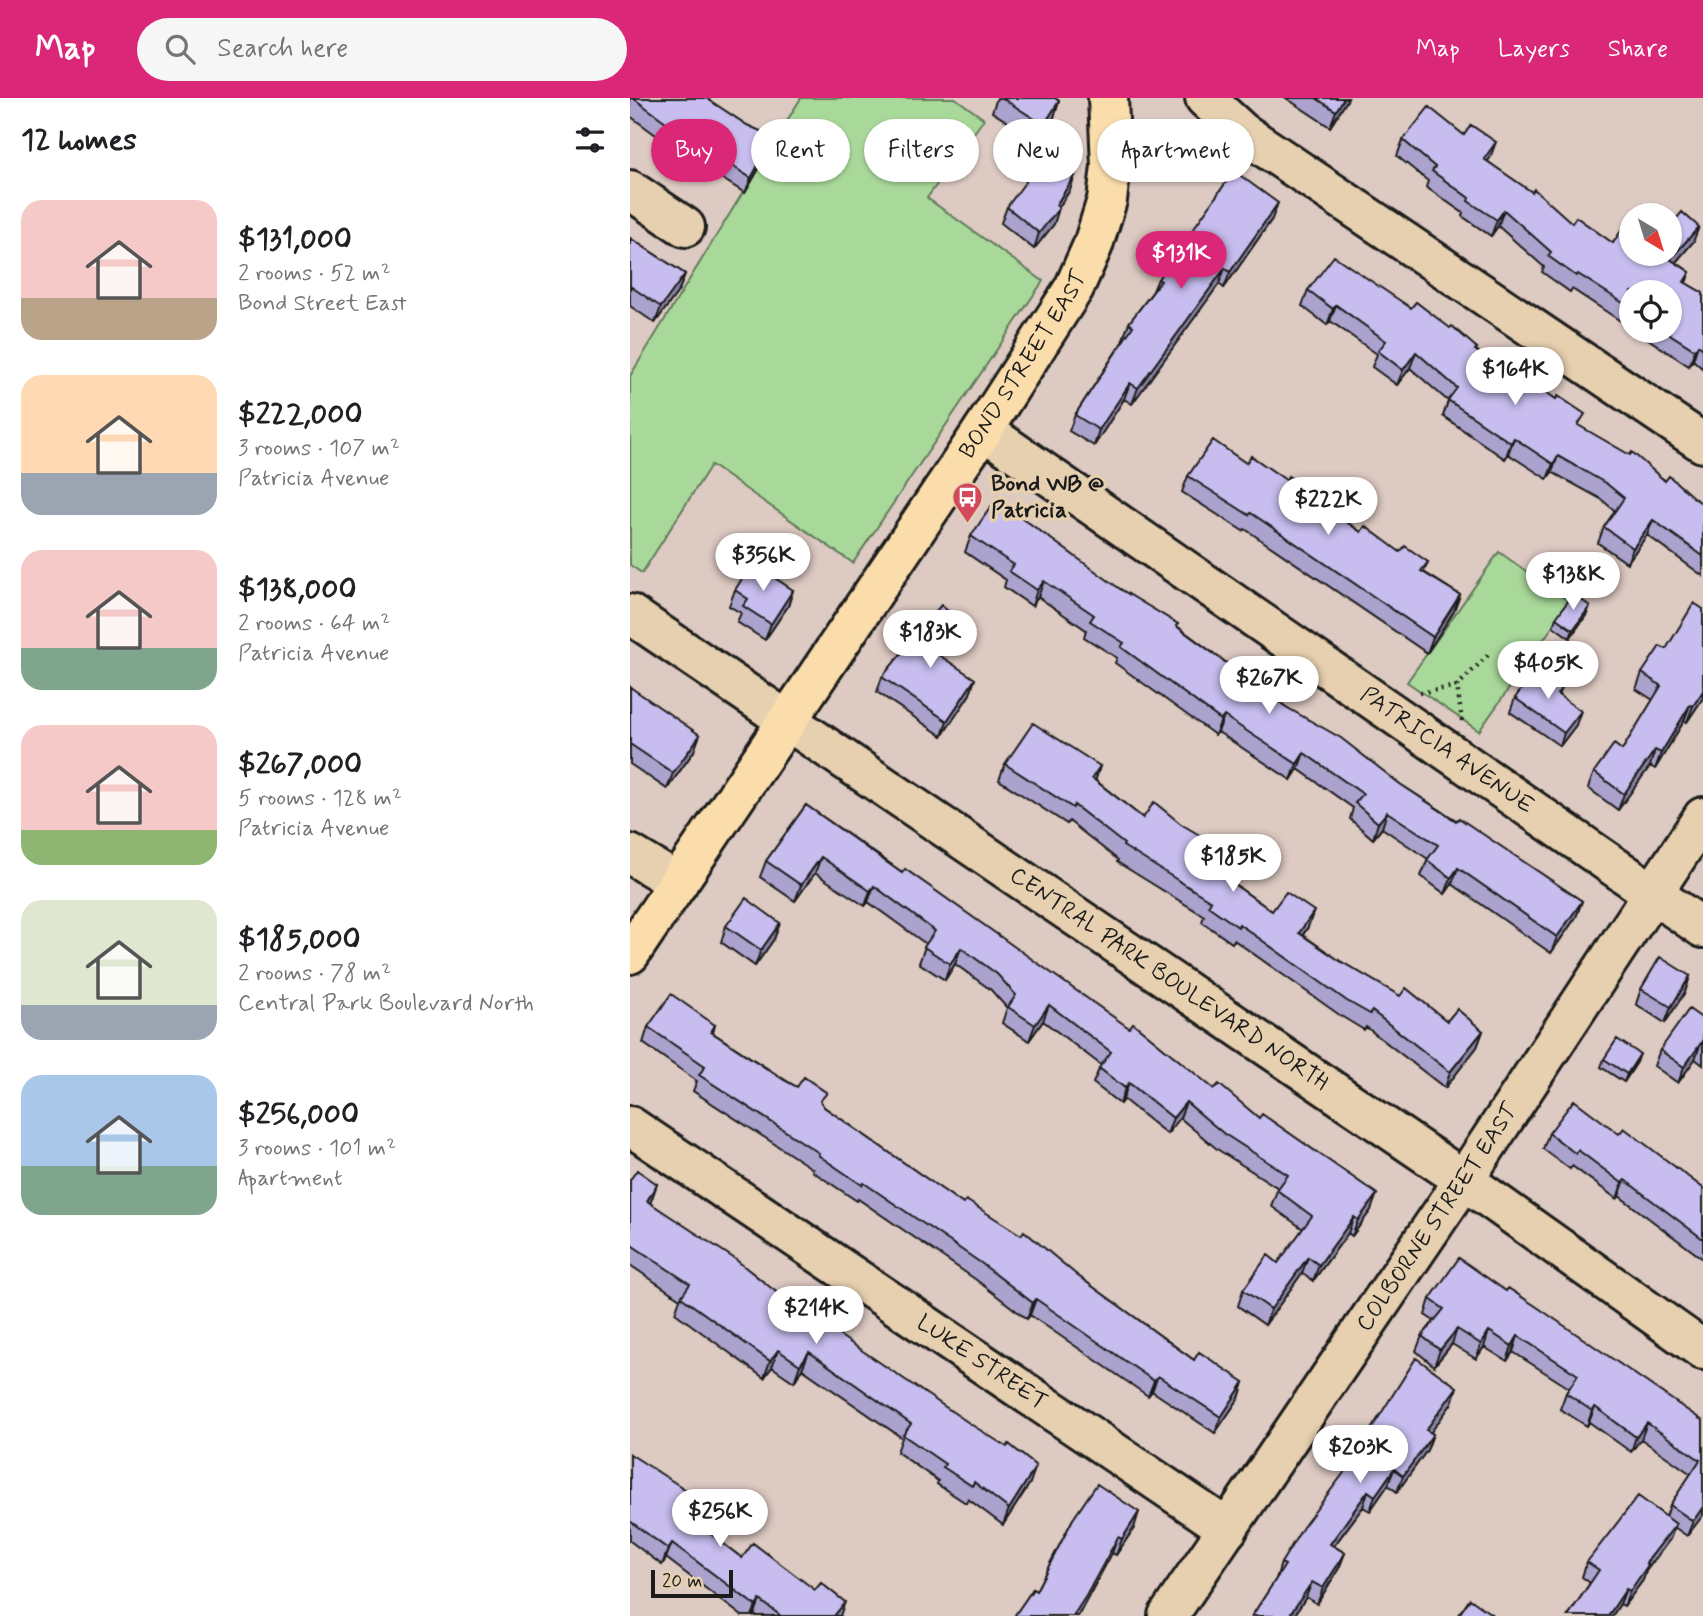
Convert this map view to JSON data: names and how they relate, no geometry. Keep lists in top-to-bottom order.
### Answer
{
  "streets": {
    "main road": ["BOND STREET EAST"],
    "street": [
      "PATRICIA AVENUE",
      "CENTRAL PARK BOULEVARD NORTH",
      "COLBORNE STREET EAST",
      "LUKE STREET"
    ]
  },
  "crossings": [
    ["BOND STREET EAST", "PATRICIA AVENUE"],
    ["BOND STREET EAST", "CENTRAL PARK BOULEVARD NORTH"],
    ["PATRICIA AVENUE", "COLBORNE STREET EAST"],
    ["CENTRAL PARK BOULEVARD NORTH", "COLBORNE STREET EAST"],
    ["COLBORNE STREET EAST", "LUKE STREET"]
  ],
  "places": {
    "bus stop": ["Bond WB @ Patricia"]
  },
  "scale_bar": "20 m",
  "north": "bottom right",
  "page": {
    "header": "Map",
    "search": "Search here",
    "nav": ["Map", "Layers", "Share"],
    "heading": "12 homes",
    "chip": [
      "Buy",
      "Rent",
      "Filters",
      "New",
      "Apartment"
    ],
    "list": [
      {
        "name": "$131,000",
        "note": "2 rooms · 52 m² · Bond Street East"
      },
      {
        "name": "$222,000",
        "note": "3 rooms · 107 m² · Patricia Avenue"
      },
      {
        "name": "$138,000",
        "note": "2 rooms · 64 m² · Patricia Avenue"
      },
      {
        "name": "$267,000",
        "note": "5 rooms · 128 m² · Patricia Avenue"
      },
      {
        "name": "$185,000",
        "note": "2 rooms · 78 m² · Central Park Boulevard North"
      },
      {
        "name": "$256,000",
        "note": "3 rooms · 101 m² · Apartment"
      }
    ],
    "price": [
      "$131K",
      "$164K",
      "$222K",
      "$356K",
      "$138K",
      "$183K",
      "$405K",
      "$267K",
      "$185K",
      "$214K",
      "$203K",
      "$256K"
    ],
    "scale": "20 m"
  }
}
